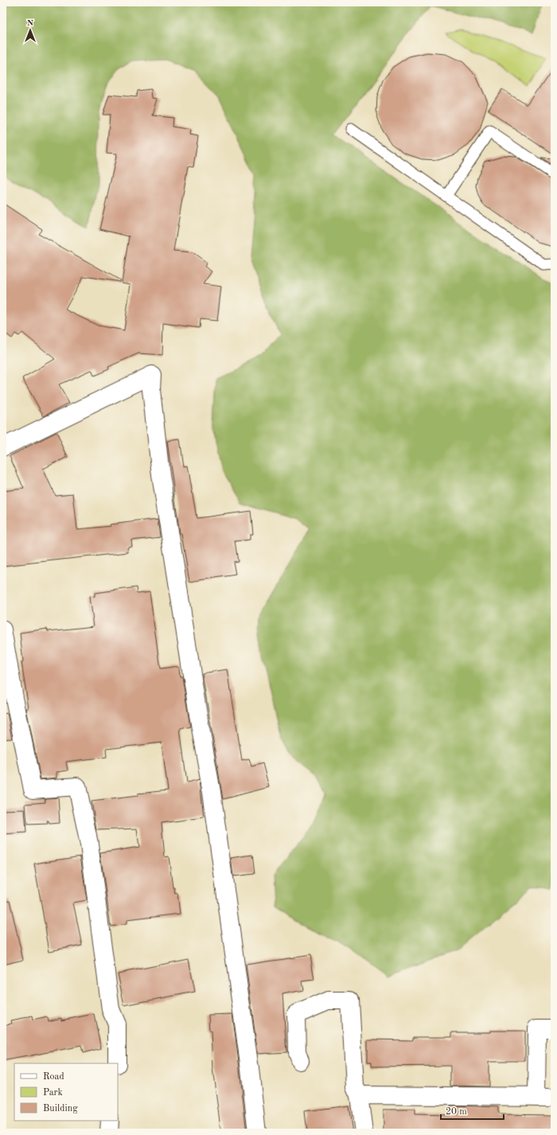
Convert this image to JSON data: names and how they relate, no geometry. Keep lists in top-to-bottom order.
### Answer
{
  "legend": ["Road", "Park", "Building"],
  "scale_bar": "20 m",
  "north": "top"
}
